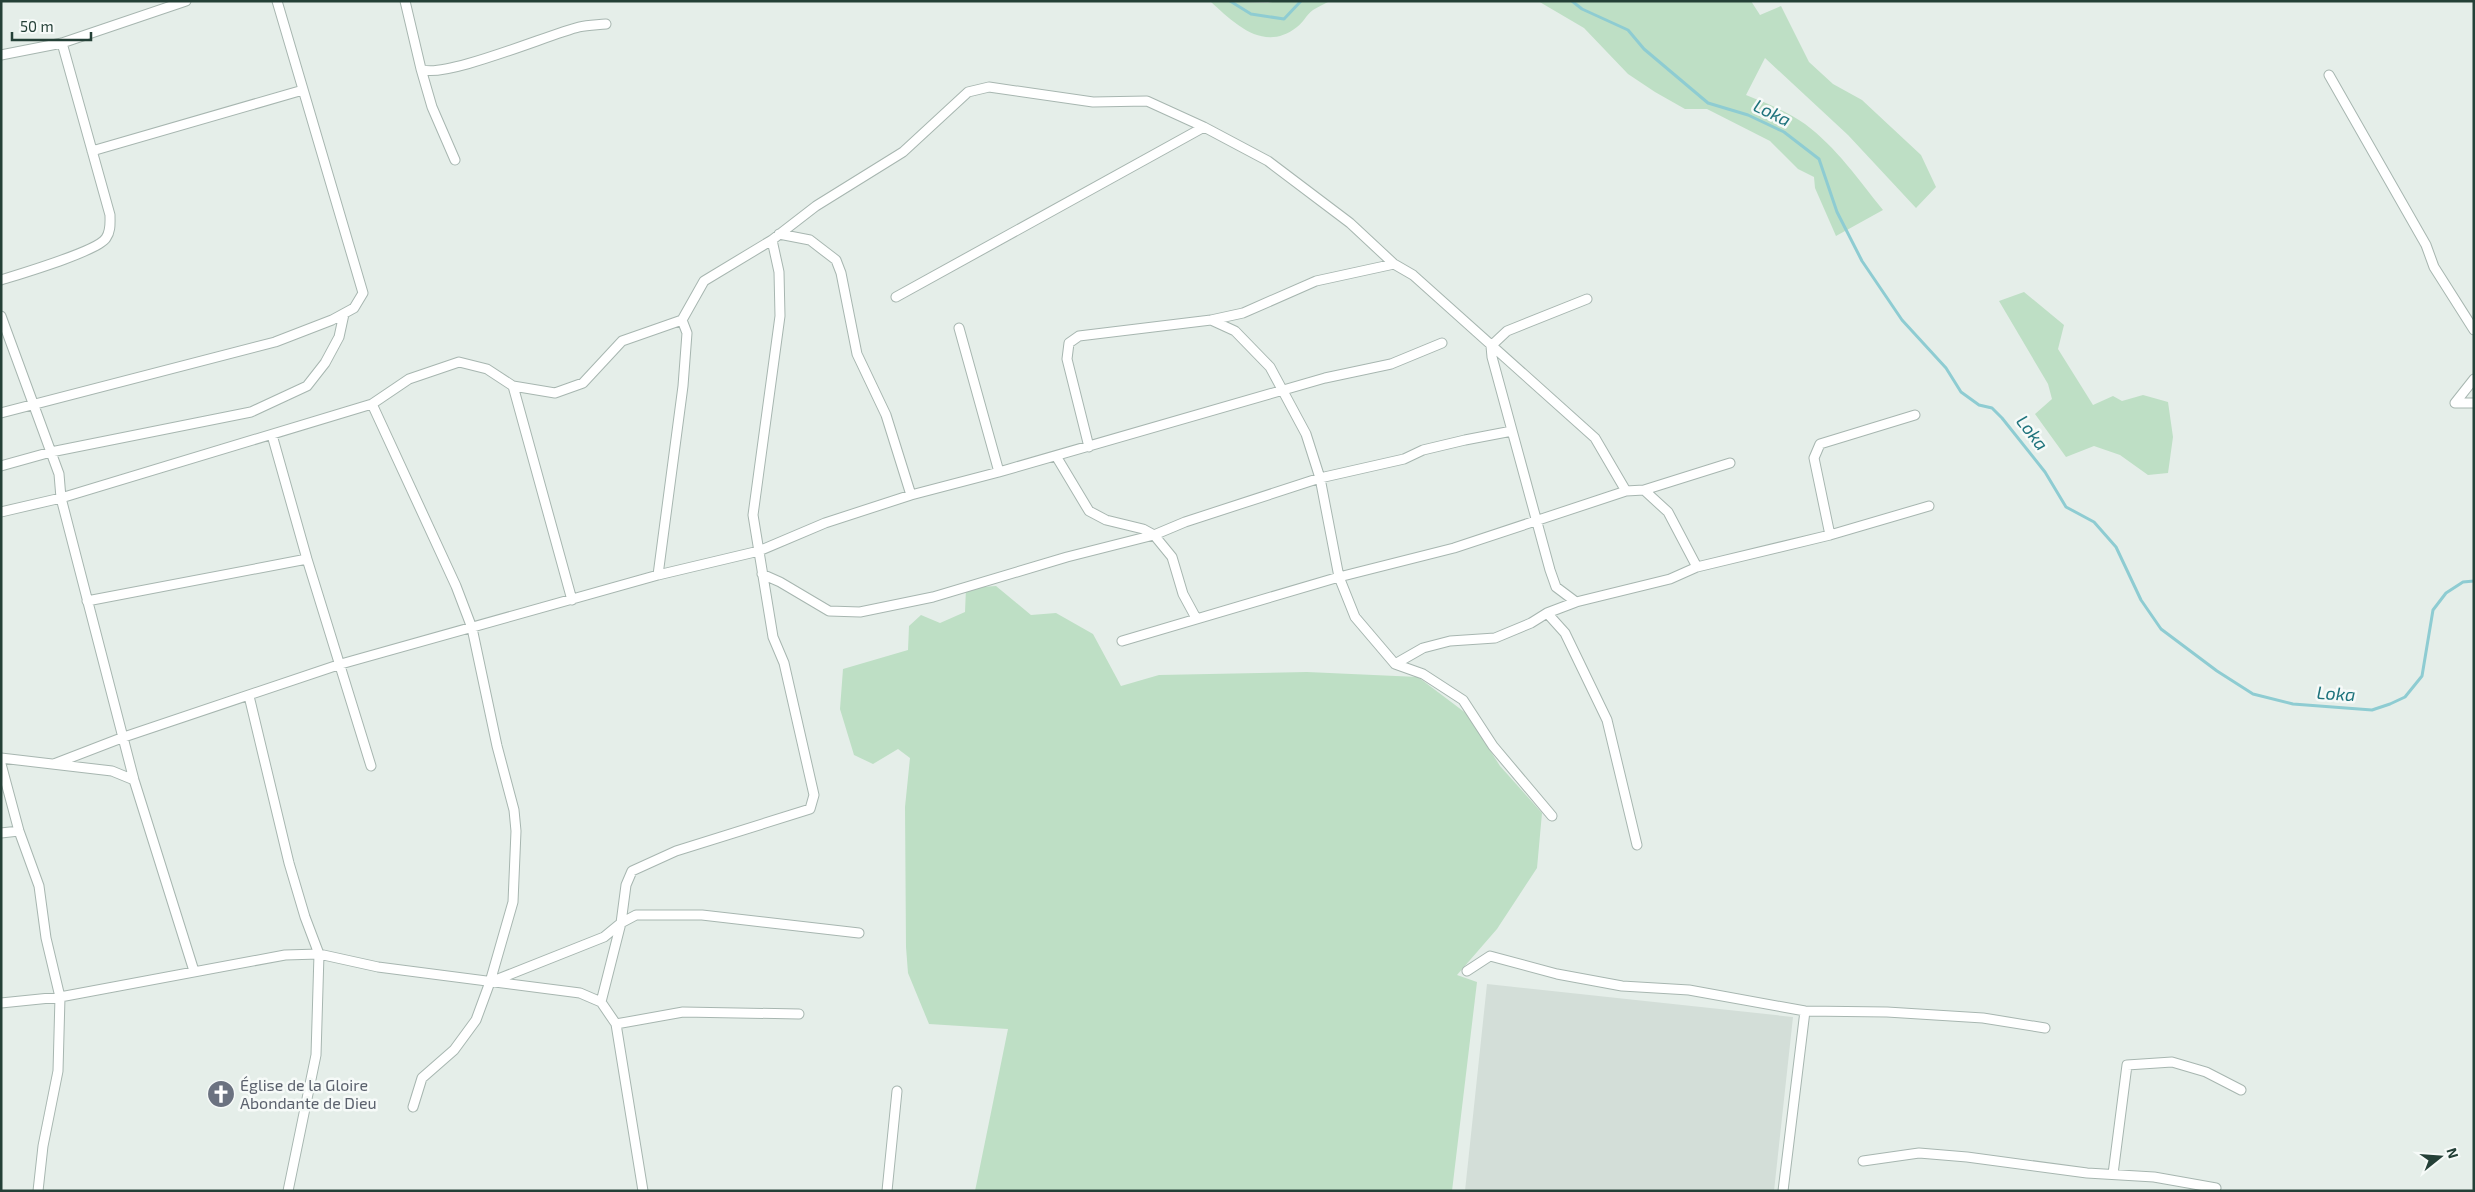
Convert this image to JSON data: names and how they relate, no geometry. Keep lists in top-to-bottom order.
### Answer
{
  "water": ["Loka"],
  "places": {
    "church": ["Église de la Gloire Abondante de Dieu"]
  },
  "scale_bar": "50 m",
  "north": "right"
}
